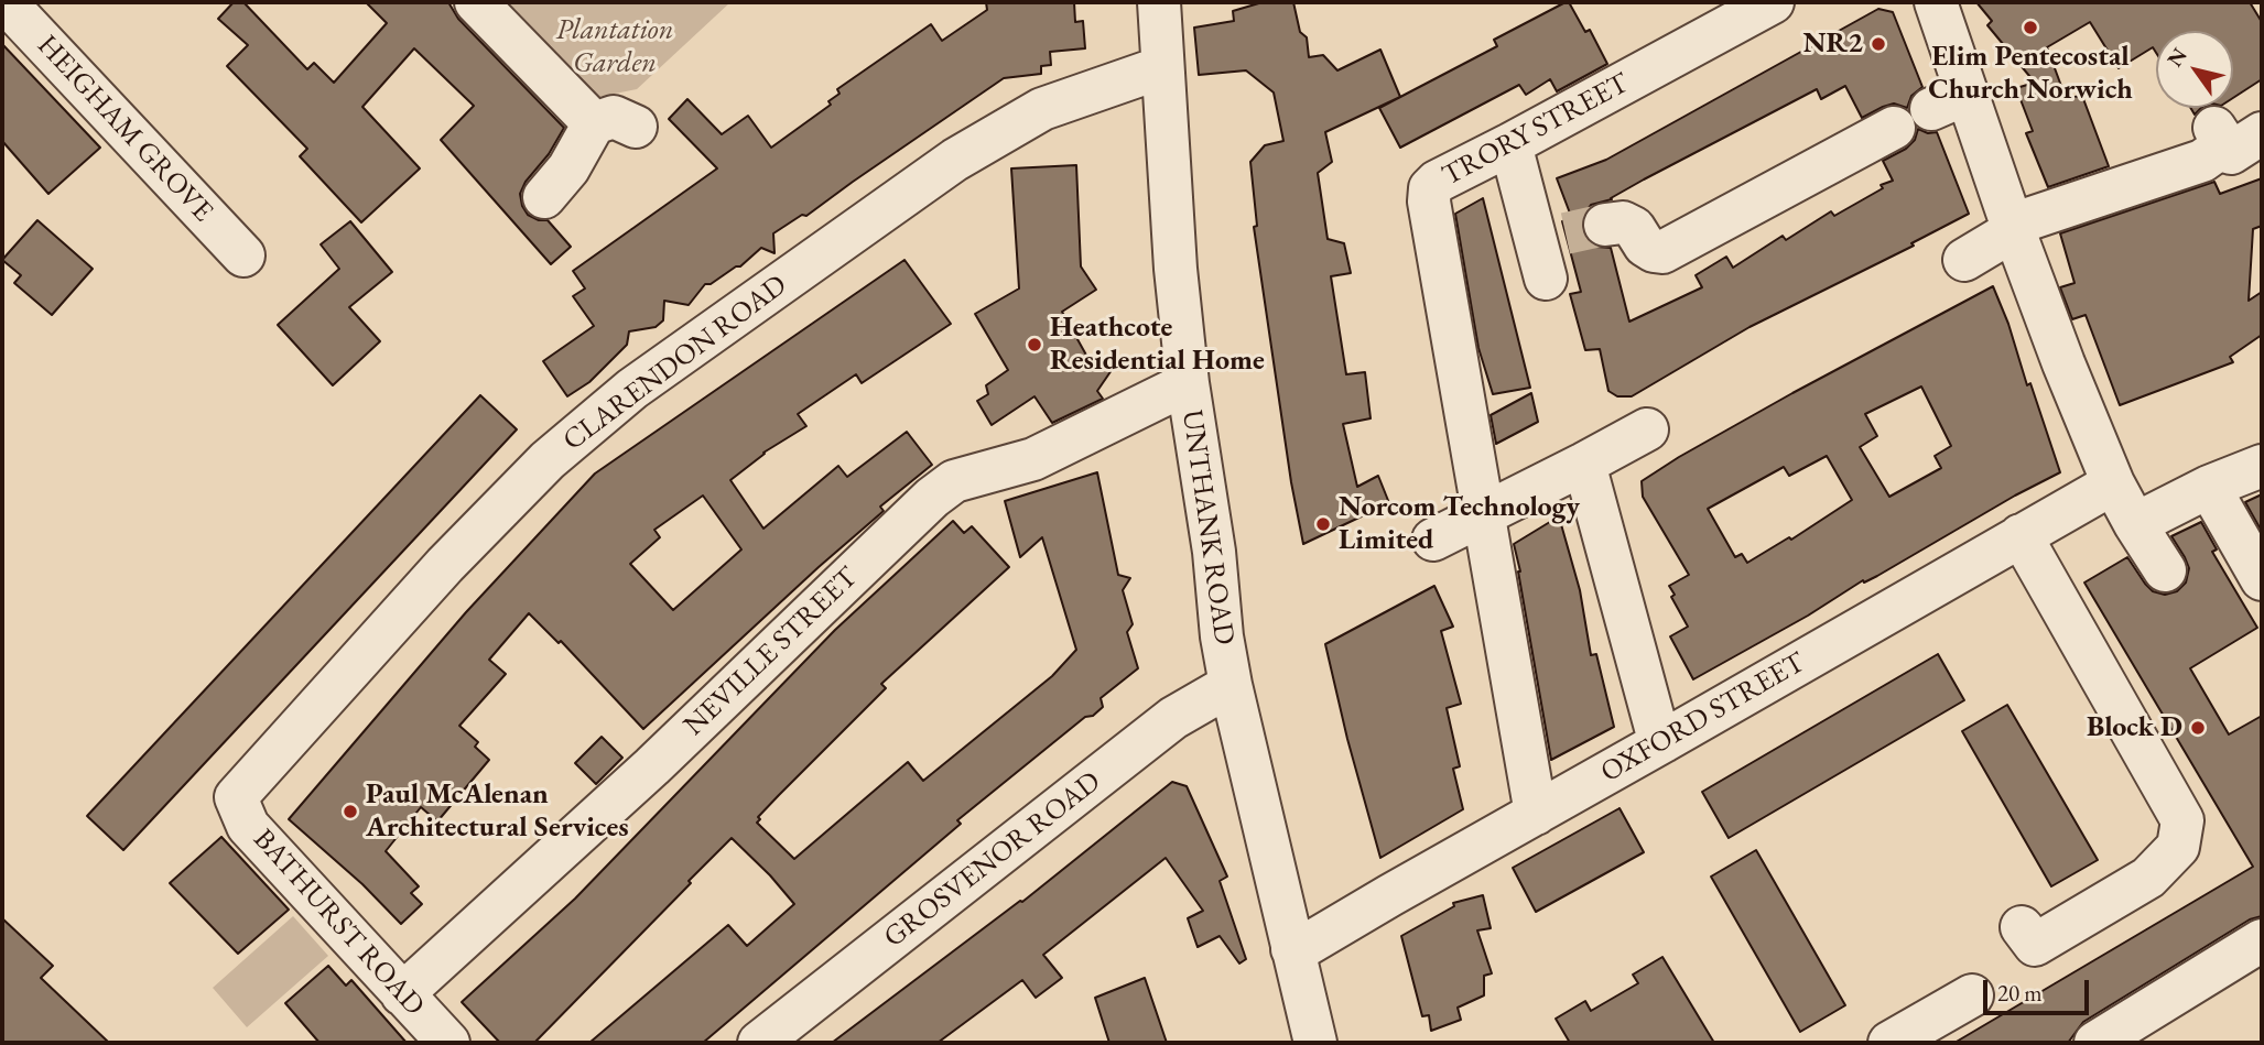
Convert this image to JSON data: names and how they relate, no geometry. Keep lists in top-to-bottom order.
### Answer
{
  "streets": {
    "street": [
      "HEIGHAM GROVE",
      "TRORY STREET",
      "CLARENDON ROAD",
      "UNTHANK ROAD",
      "NEVILLE STREET",
      "OXFORD STREET",
      "GROSVENOR ROAD",
      "BATHURST ROAD"
    ]
  },
  "crossings": [
    ["TRORY STREET", "OXFORD STREET"],
    ["CLARENDON ROAD", "UNTHANK ROAD"],
    ["CLARENDON ROAD", "BATHURST ROAD"],
    ["UNTHANK ROAD", "NEVILLE STREET"],
    ["UNTHANK ROAD", "OXFORD STREET"],
    ["UNTHANK ROAD", "GROSVENOR ROAD"],
    ["NEVILLE STREET", "BATHURST ROAD"]
  ],
  "parks": ["Plantation Garden"],
  "places": [
    "Elim Pentecostal Church Norwich",
    "NR2",
    "Heathcote Residential Home",
    "Norcom Technology Limited",
    "Block D",
    "Paul McAlenan Architectural Services"
  ],
  "scale_bar": "20 m",
  "north": "top left"
}
